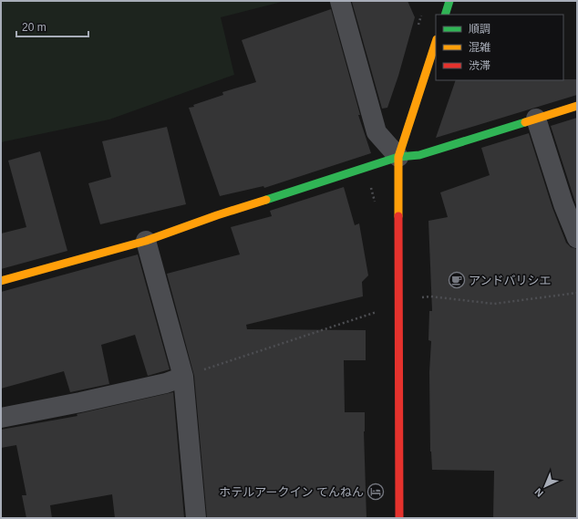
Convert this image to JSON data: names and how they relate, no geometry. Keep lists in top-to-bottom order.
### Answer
{
  "places": {
    "cafe": ["アンドバリシエ"],
    "hotel": ["ホテルアークイン てんねん"]
  },
  "legend": ["順調", "混雑", "渋滞"],
  "scale_bar": "20 m",
  "north": "bottom left"
}
